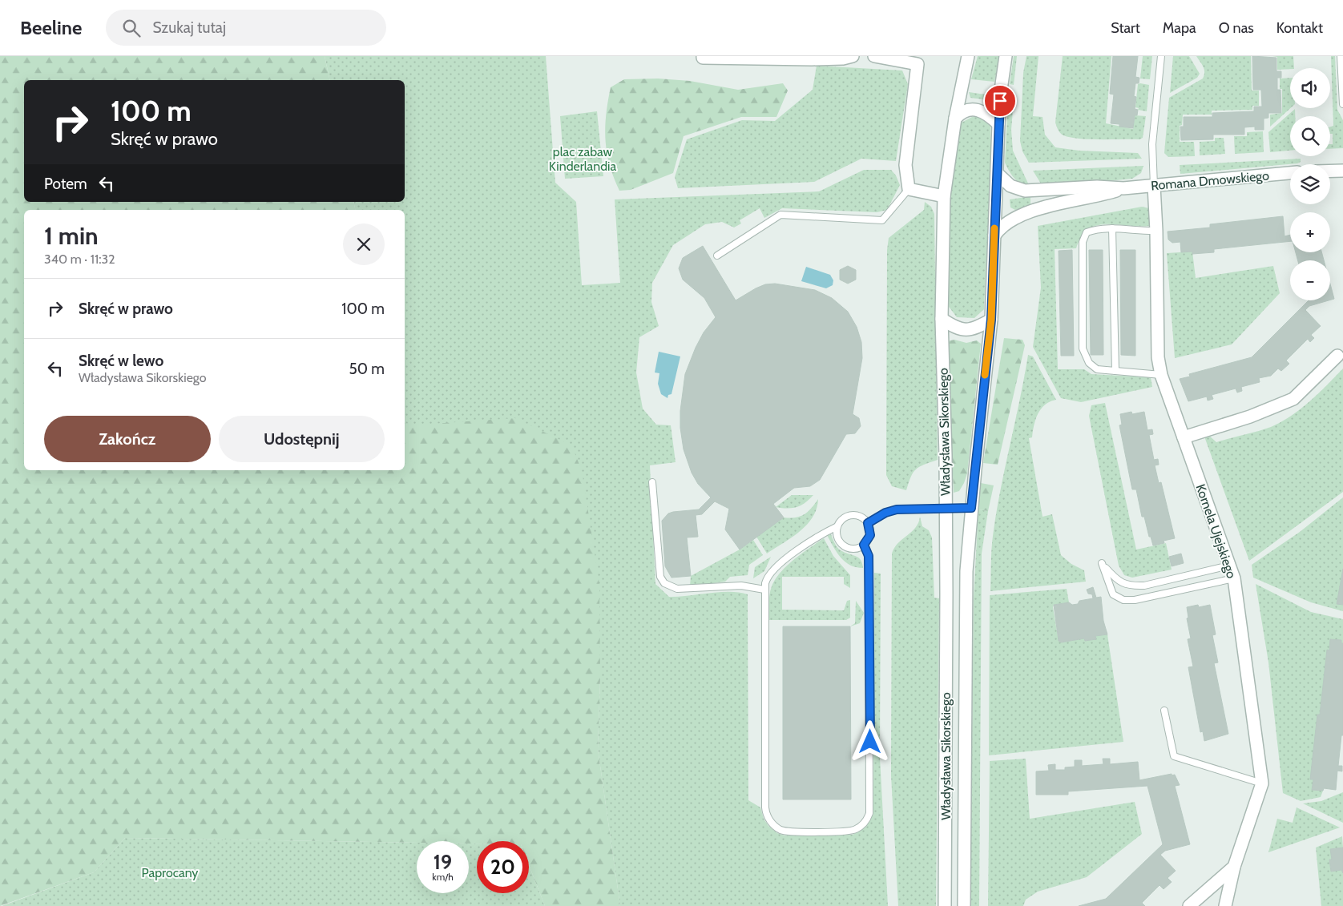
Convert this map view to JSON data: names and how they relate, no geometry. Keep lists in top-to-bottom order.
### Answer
{
  "streets": {
    "street": ["Romana Dmowskiego", "Władysława Sikorskiego", "Kornela Ujejskiego"]
  },
  "crossings": [
    ["Romana Dmowskiego", "Władysława Sikorskiego"],
    ["Romana Dmowskiego", "Kornela Ujejskiego"]
  ],
  "parks": ["plac zabaw Kinderlandia", "Paprocany"],
  "page": {
    "header": "Beeline",
    "search": "Szukaj tutaj",
    "nav": [
      "Start",
      "Mapa",
      "O nas",
      "Kontakt"
    ],
    "map_buttons": ["+", "−"],
    "turn": ["100 m", "Skręć w prawo"],
    "then": "Potem",
    "heading": ["1 min", "340 m · 11:32"],
    "list": [
      {
        "name": "Skręć w prawo",
        "value": "100 m"
      },
      {
        "name": "Skręć w lewo",
        "note": "Władysława Sikorskiego",
        "value": "50 m"
      }
    ],
    "buttons": ["Zakończ", "Udostępnij"],
    "speed": "19 km/h",
    "limit": "20"
  }
}
